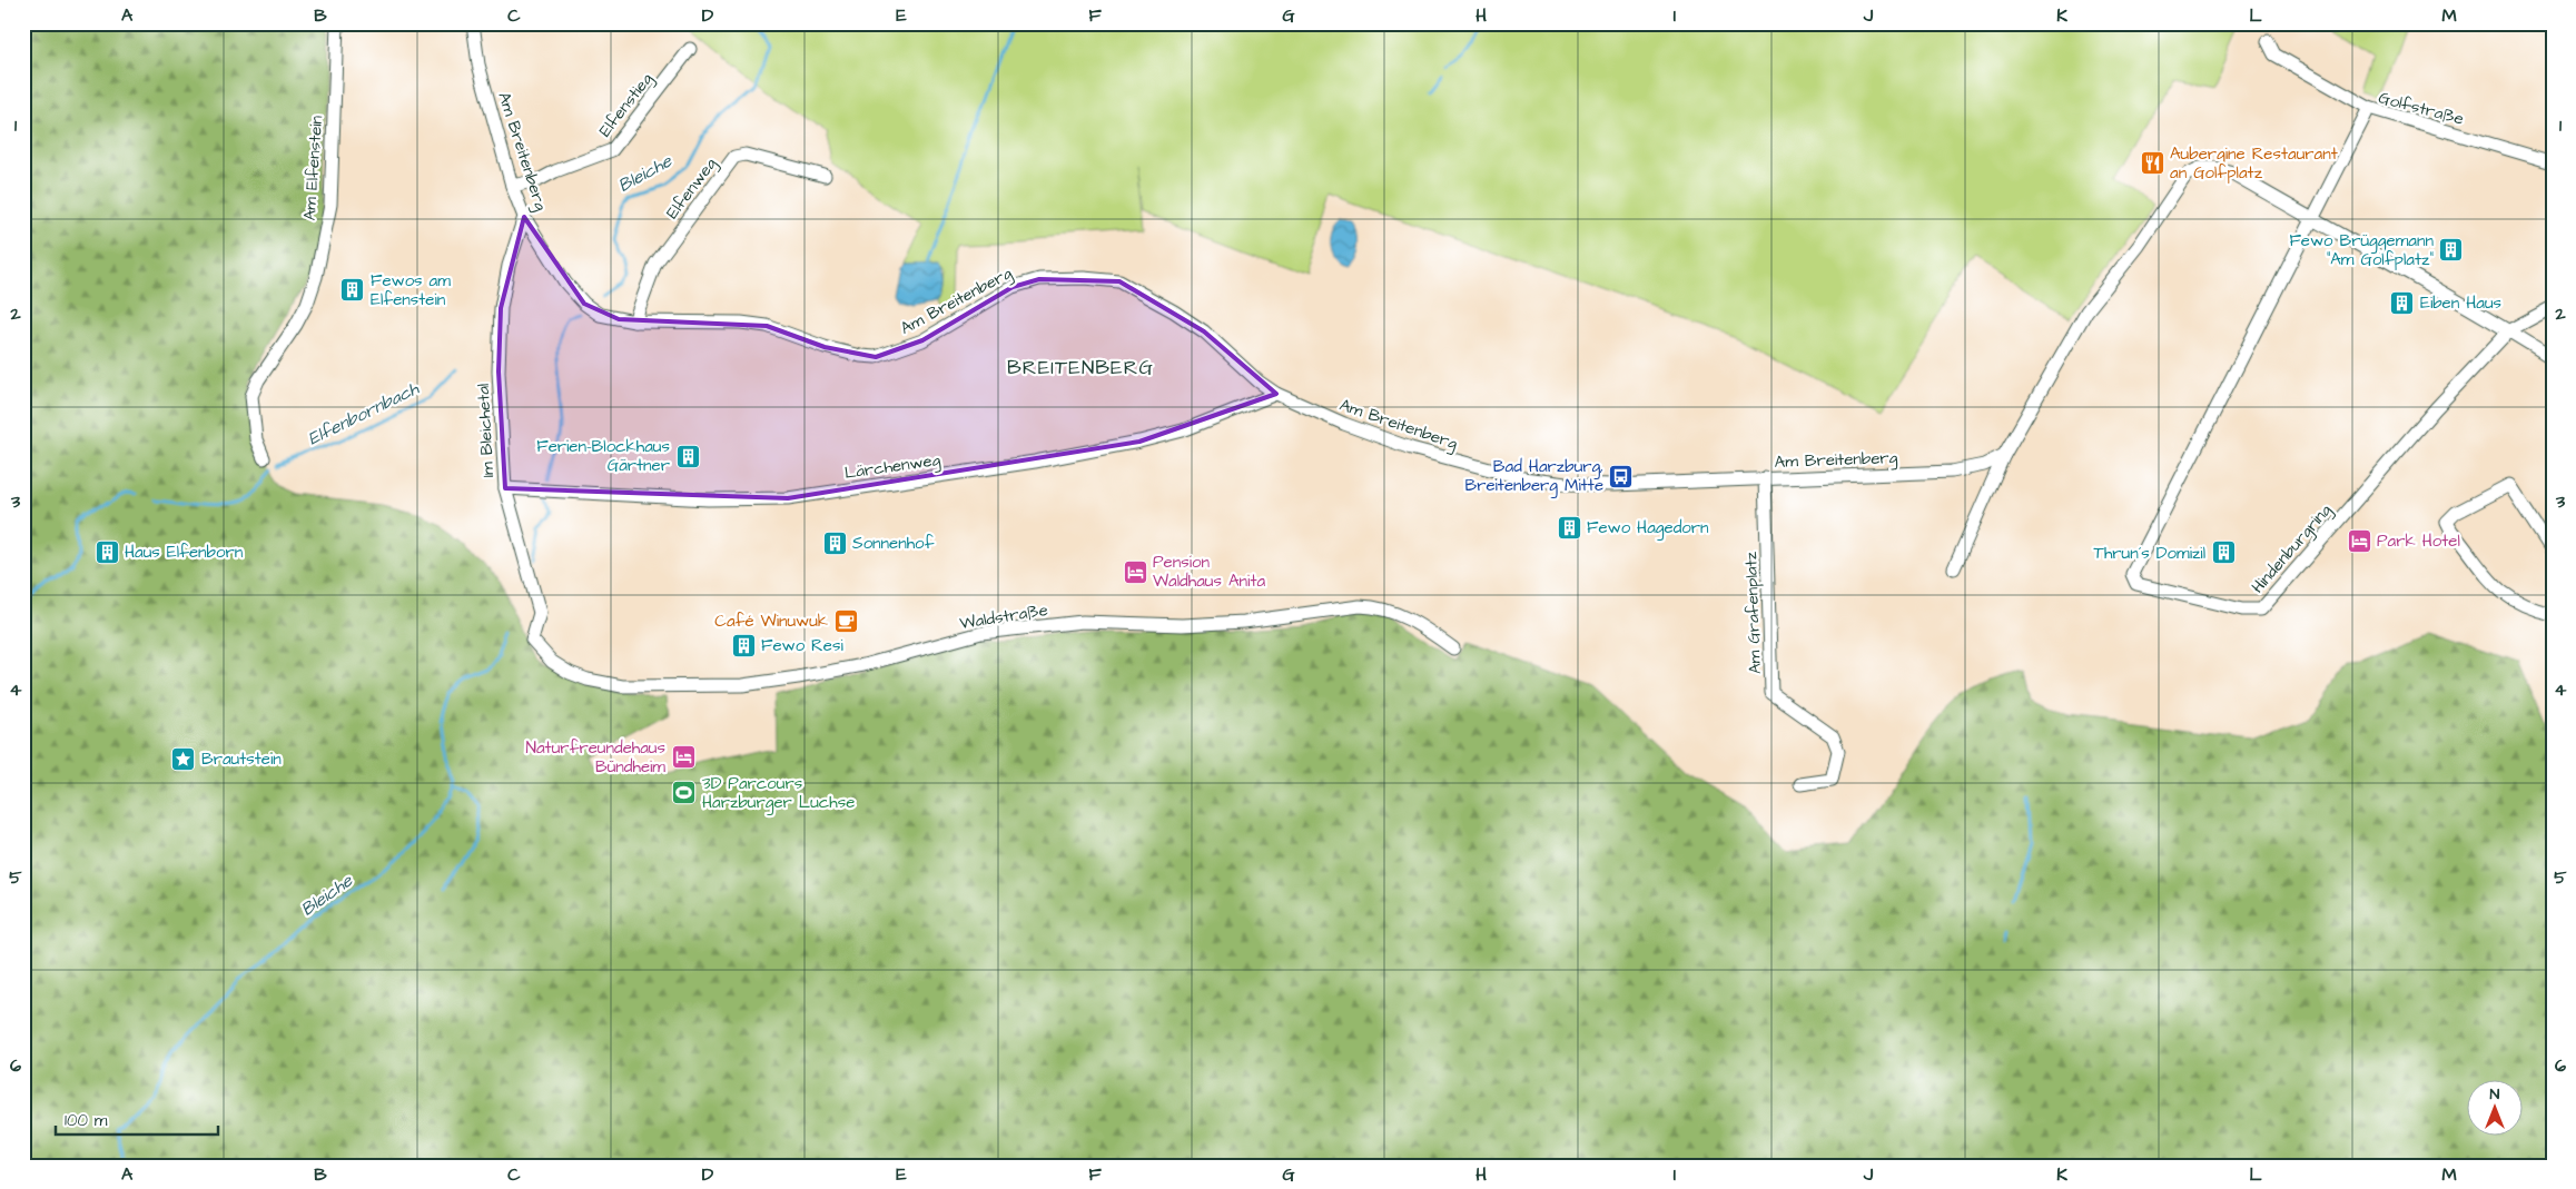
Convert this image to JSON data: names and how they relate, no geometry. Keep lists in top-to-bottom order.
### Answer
{
  "streets": {
    "street": [
      "Elfenstieg",
      "Golfstraße",
      "Am Breitenberg",
      "Am Elfenstein",
      "Elfenweg",
      "Im Bleichetal",
      "Lärchenweg",
      "Hindenburgring",
      "Am Grafenplatz",
      "Waldstraße"
    ]
  },
  "crossings": [
    ["Elfenstieg", "Am Breitenberg"],
    ["Golfstraße", "Hindenburgring"],
    ["Am Breitenberg", "Elfenweg"],
    ["Am Breitenberg", "Im Bleichetal"],
    ["Am Breitenberg", "Lärchenweg"],
    ["Am Breitenberg", "Am Grafenplatz"],
    ["Im Bleichetal", "Lärchenweg"],
    ["Im Bleichetal", "Waldstraße"]
  ],
  "districts": ["BREITENBERG"],
  "water": ["Bleiche", "Elfenbornbach"],
  "places": {
    "restaurant": ["Aubergine Restaurant an Golfplatz"],
    "building": [
      "Fewo Brüggemann \"Am Golfplatz\"",
      "Fewos am Elfenstein",
      "Eiben Haus",
      "Ferien-Blockhaus Gärtner",
      "Fewo Hagedorn",
      "Sonnenhof",
      "Haus Elfenborn",
      "Thrun´s Domizil",
      "Fewo Resi"
    ],
    "bus stop": ["Bad Harzburg, Breitenberg Mitte"],
    "hotel": ["Park Hotel", "Pension Waldhaus Anita", "Naturfreundehaus Bündheim"],
    "cafe": ["Café Winuwuk"],
    "place": ["Brautstein"],
    "sports": ["3D Parcours Harzburger Luchse"]
  },
  "scale_bar": "100 m",
  "north": "top",
  "grid": {
    "columns": [
      "A",
      "B",
      "C",
      "D",
      "E",
      "F",
      "G",
      "H",
      "I",
      "J",
      "K",
      "L",
      "M"
    ],
    "rows": [
      "1",
      "2",
      "3",
      "4",
      "5",
      "6"
    ]
  }
}
